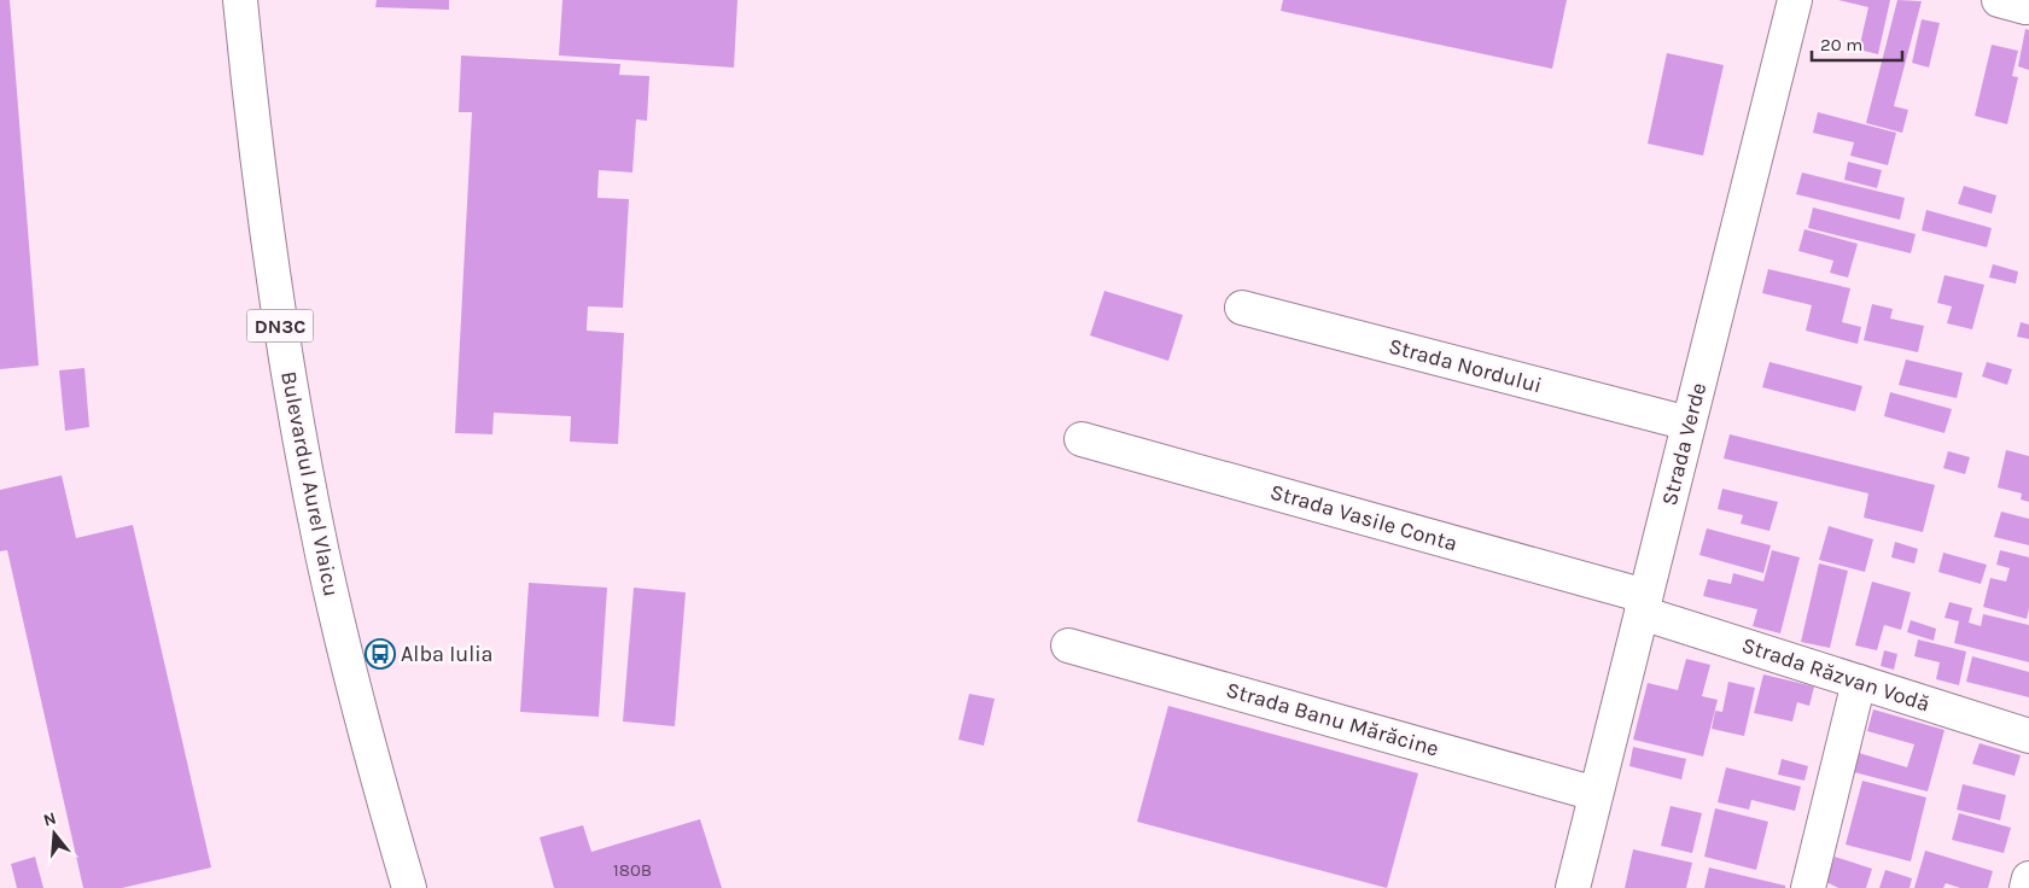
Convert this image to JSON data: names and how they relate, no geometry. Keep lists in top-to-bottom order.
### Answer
{
  "streets": {
    "street": [
      "DN3C",
      "Strada Nordului",
      "Strada Verde",
      "Bulevardul Aurel Vlaicu",
      "Strada Vasile Conta",
      "Strada Răzvan Vodă",
      "Strada Banu Mărăcine"
    ]
  },
  "crossings": [
    ["Strada Nordului", "Strada Verde"],
    ["Strada Verde", "Strada Vasile Conta"],
    ["Strada Verde", "Strada Răzvan Vodă"],
    ["Strada Verde", "Strada Banu Mărăcine"],
    ["Strada Vasile Conta", "Strada Răzvan Vodă"]
  ],
  "places": {
    "bus stop": ["Alba Iulia"]
  },
  "house_numbers": ["180B"],
  "scale_bar": "20 m",
  "north": "top"
}
